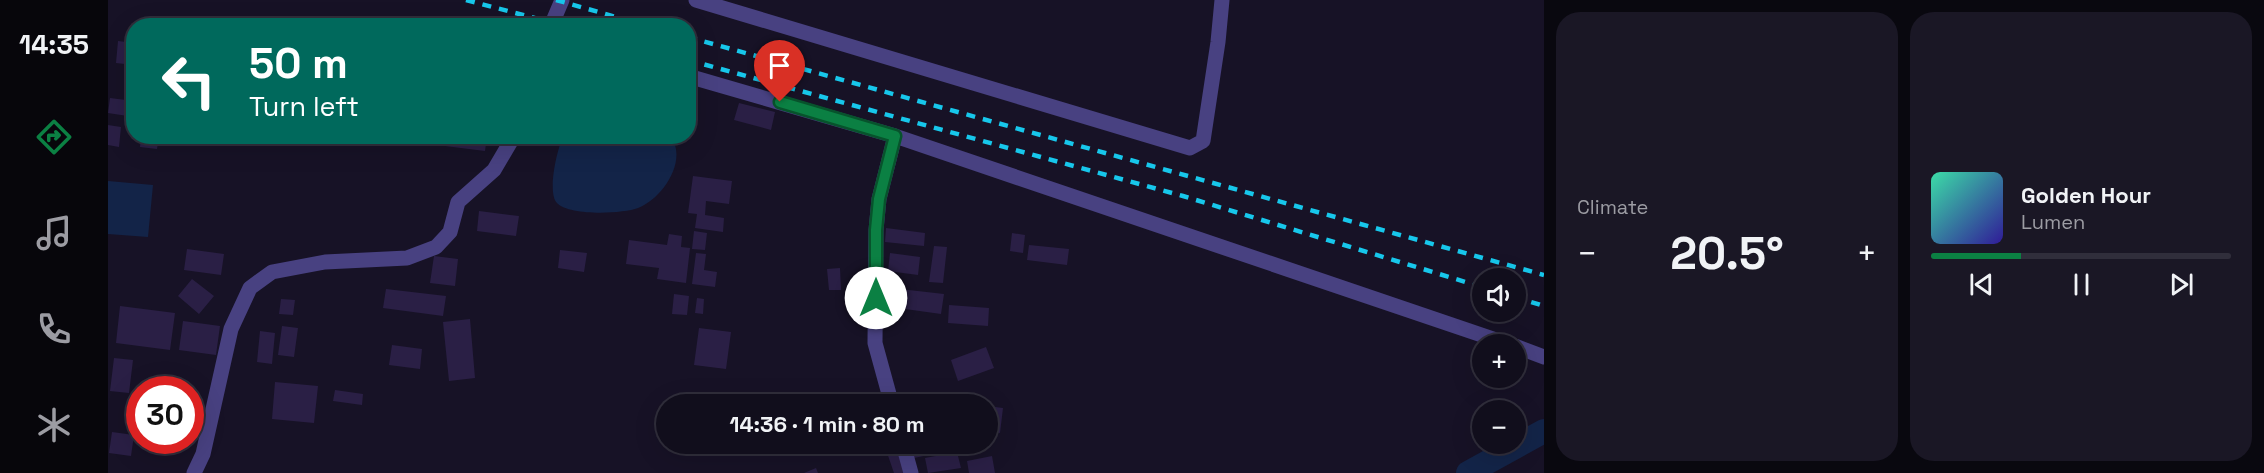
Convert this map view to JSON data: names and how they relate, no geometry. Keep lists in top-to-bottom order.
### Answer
{
  "page": {
    "tabs": "14:35",
    "tile": "Climate",
    "turn": ["50 m", "Turn left"],
    "song": ["Golden Hour", "Lumen"],
    "heat": ["−", "20.5°", "+"],
    "map_buttons": ["+", "−"],
    "limit": "30",
    "trip": "14:36 · 1 min · 80 m"
  }
}
